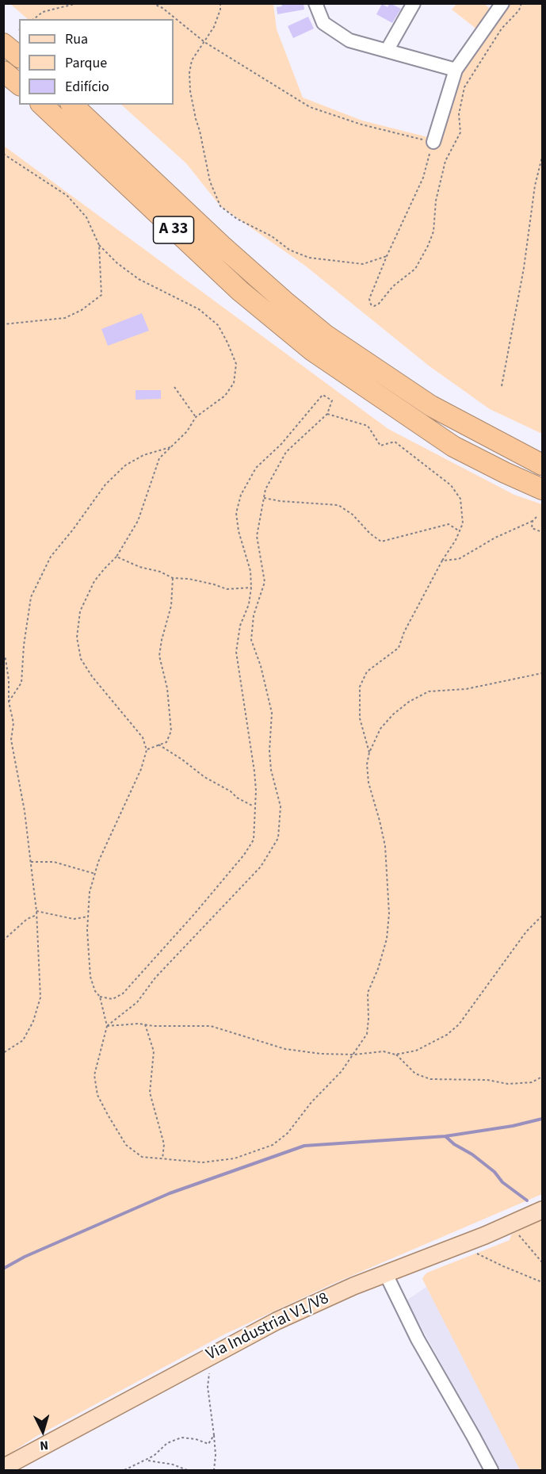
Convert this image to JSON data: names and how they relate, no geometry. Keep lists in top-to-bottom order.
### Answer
{
  "streets": {
    "highway": ["A 33"],
    "main road": ["Via Industrial V1/V8"]
  },
  "legend": ["Rua", "Parque", "Edifício"],
  "north": "bottom"
}
